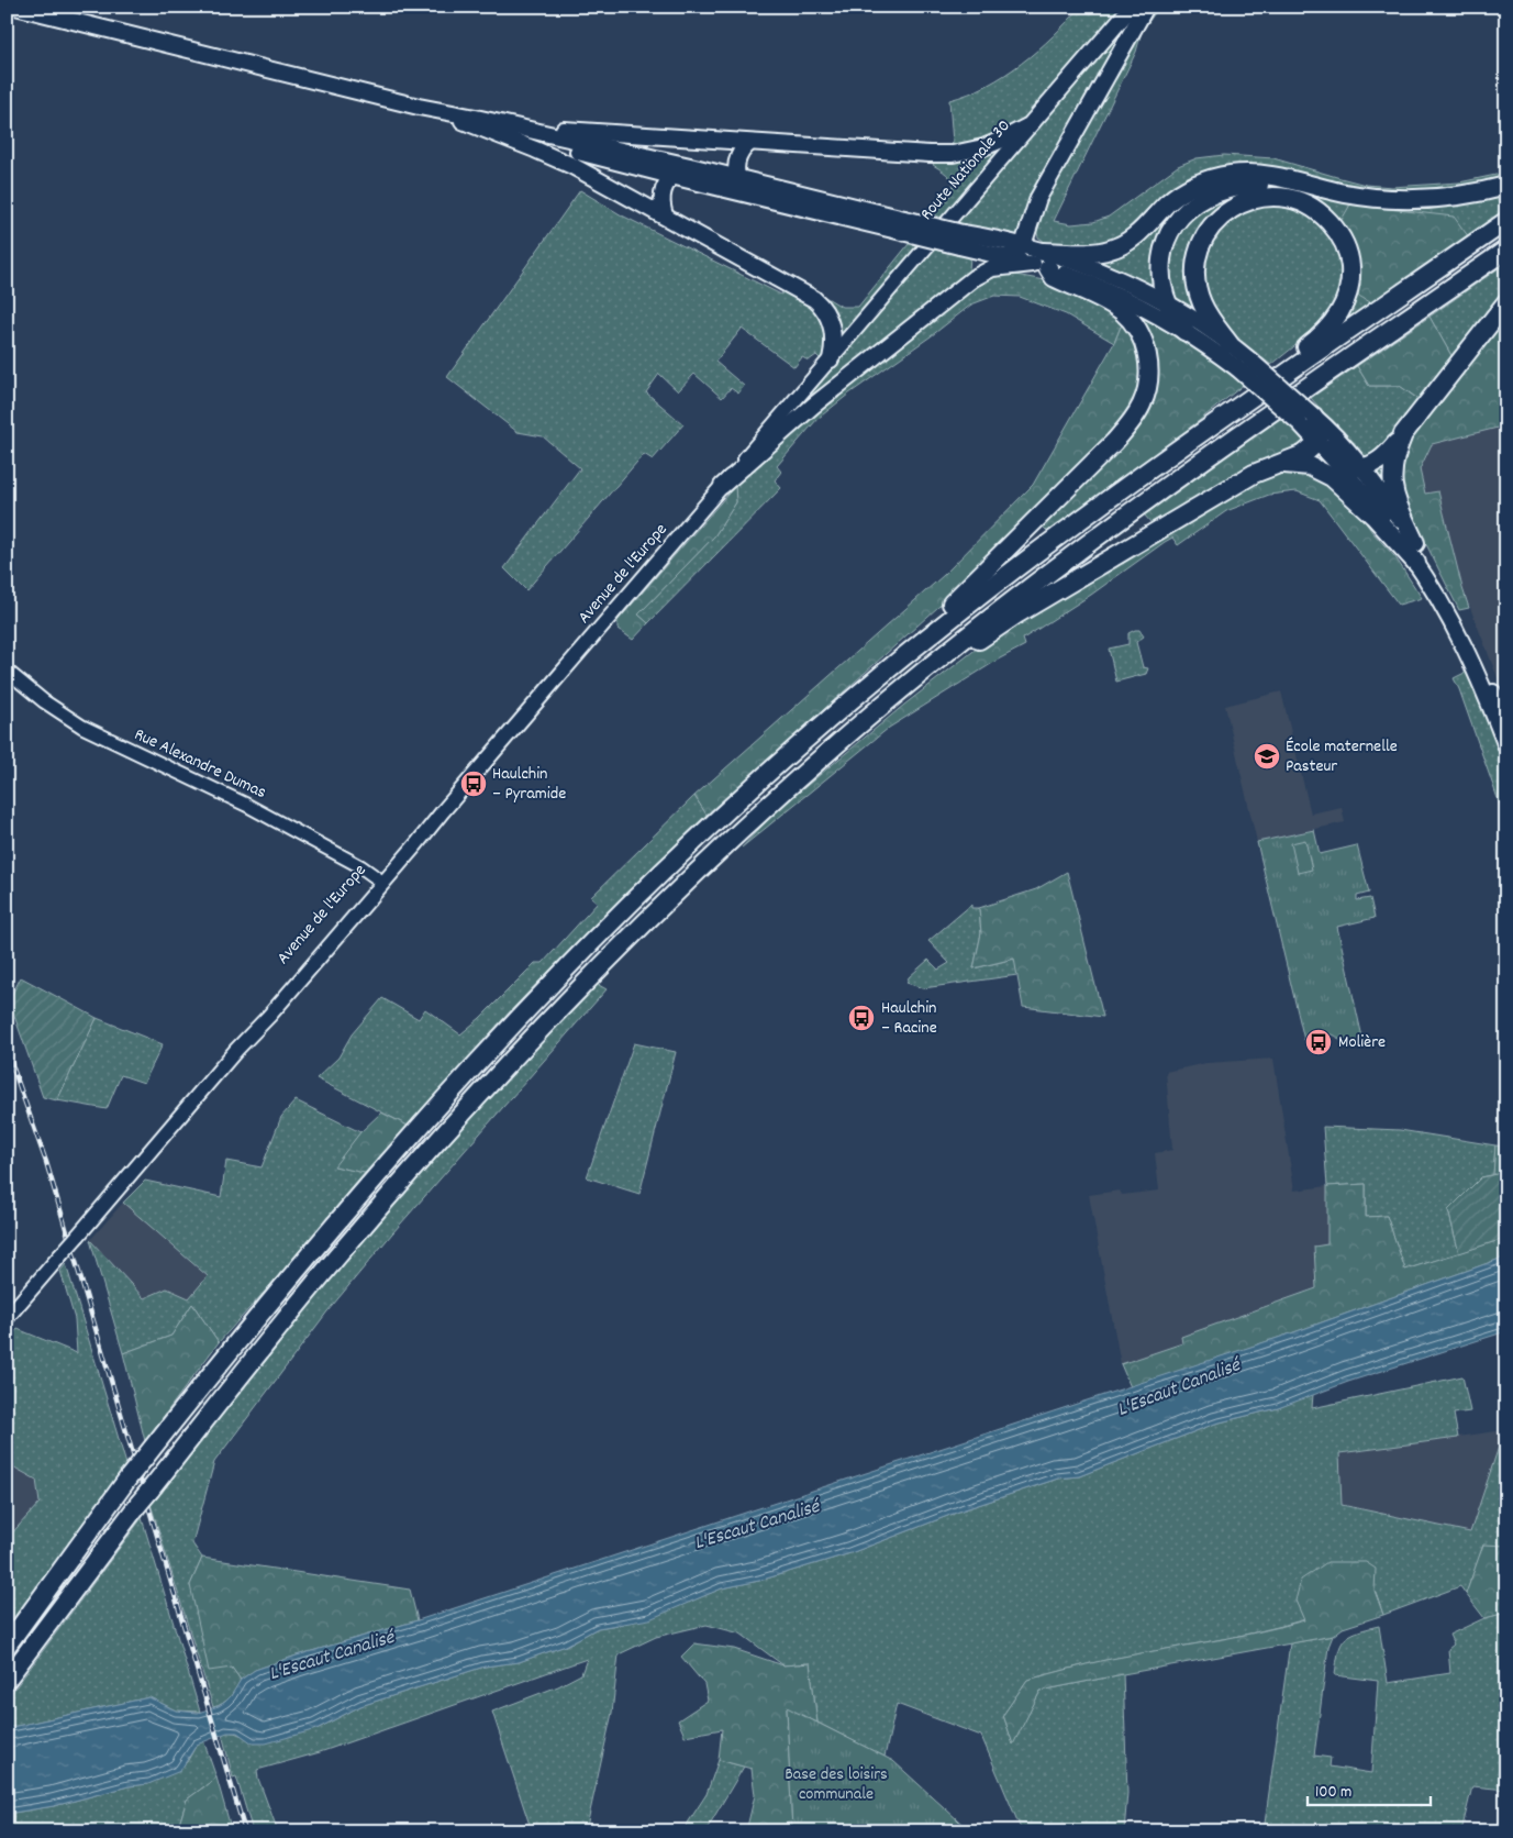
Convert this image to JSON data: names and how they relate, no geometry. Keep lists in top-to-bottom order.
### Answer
{
  "streets": {
    "main road": ["Route Nationale 30", "Avenue de l'Europe"],
    "street": ["Rue Alexandre Dumas"]
  },
  "crossings": [
    ["Route Nationale 30", "Avenue de l'Europe"],
    ["Avenue de l'Europe", "Rue Alexandre Dumas"]
  ],
  "water": ["L'Escaut Canalisé"],
  "parks": ["Base des loisirs communale"],
  "places": {
    "school or university": ["École maternelle Pasteur"],
    "bus stop": ["Haulchin – Pyramide", "Haulchin – Racine", "Molière"]
  },
  "scale_bar": "100 m"
}
